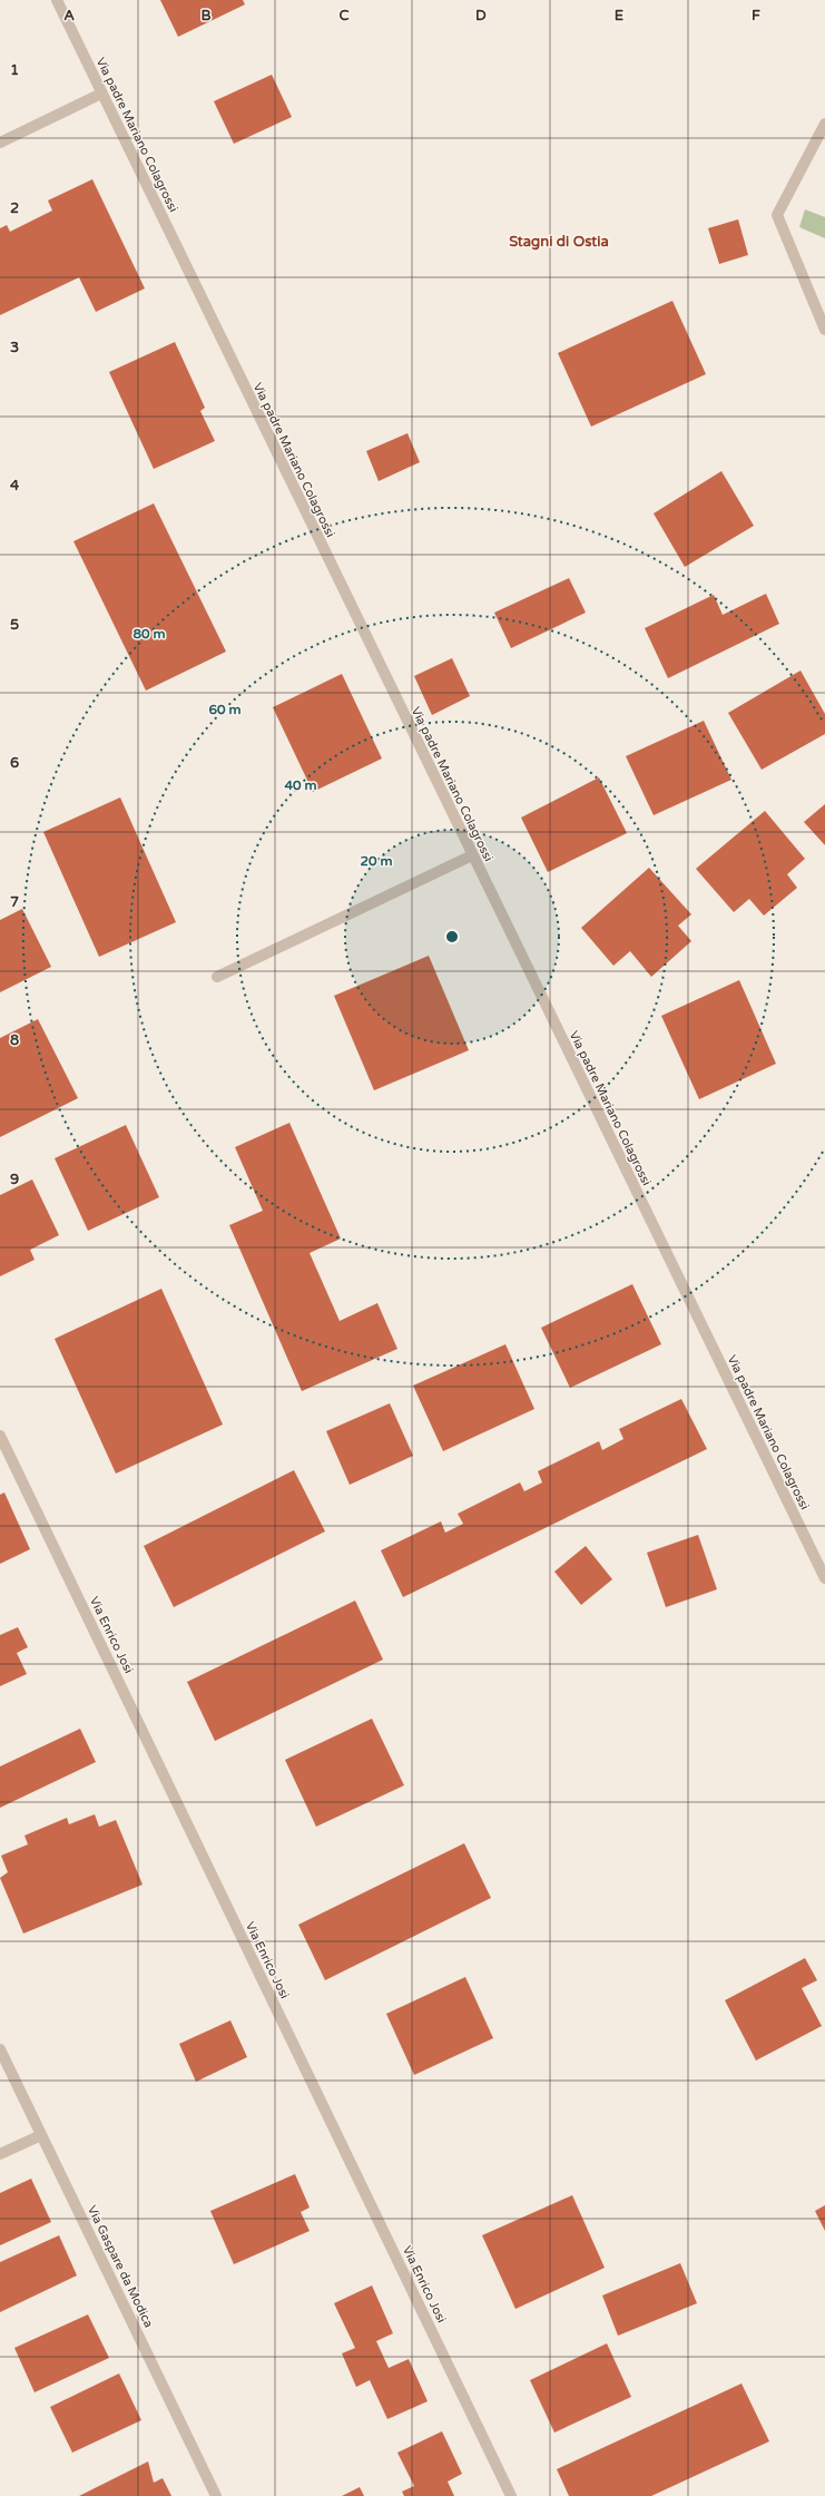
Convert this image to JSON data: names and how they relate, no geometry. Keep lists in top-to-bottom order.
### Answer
{
  "streets": {
    "street": ["Via padre Mariano Colagrossi", "Via Enrico Josi", "Via Gaspare da Modica"]
  },
  "districts": ["Stagni di Ostia"],
  "grid": {
    "columns": [
      "A",
      "B",
      "C",
      "D",
      "E",
      "F"
    ],
    "rows": [
      "1",
      "2",
      "3",
      "4",
      "5",
      "6",
      "7",
      "8",
      "9"
    ]
  },
  "rings": [
    "80 m",
    "60 m",
    "40 m",
    "20 m"
  ]
}
